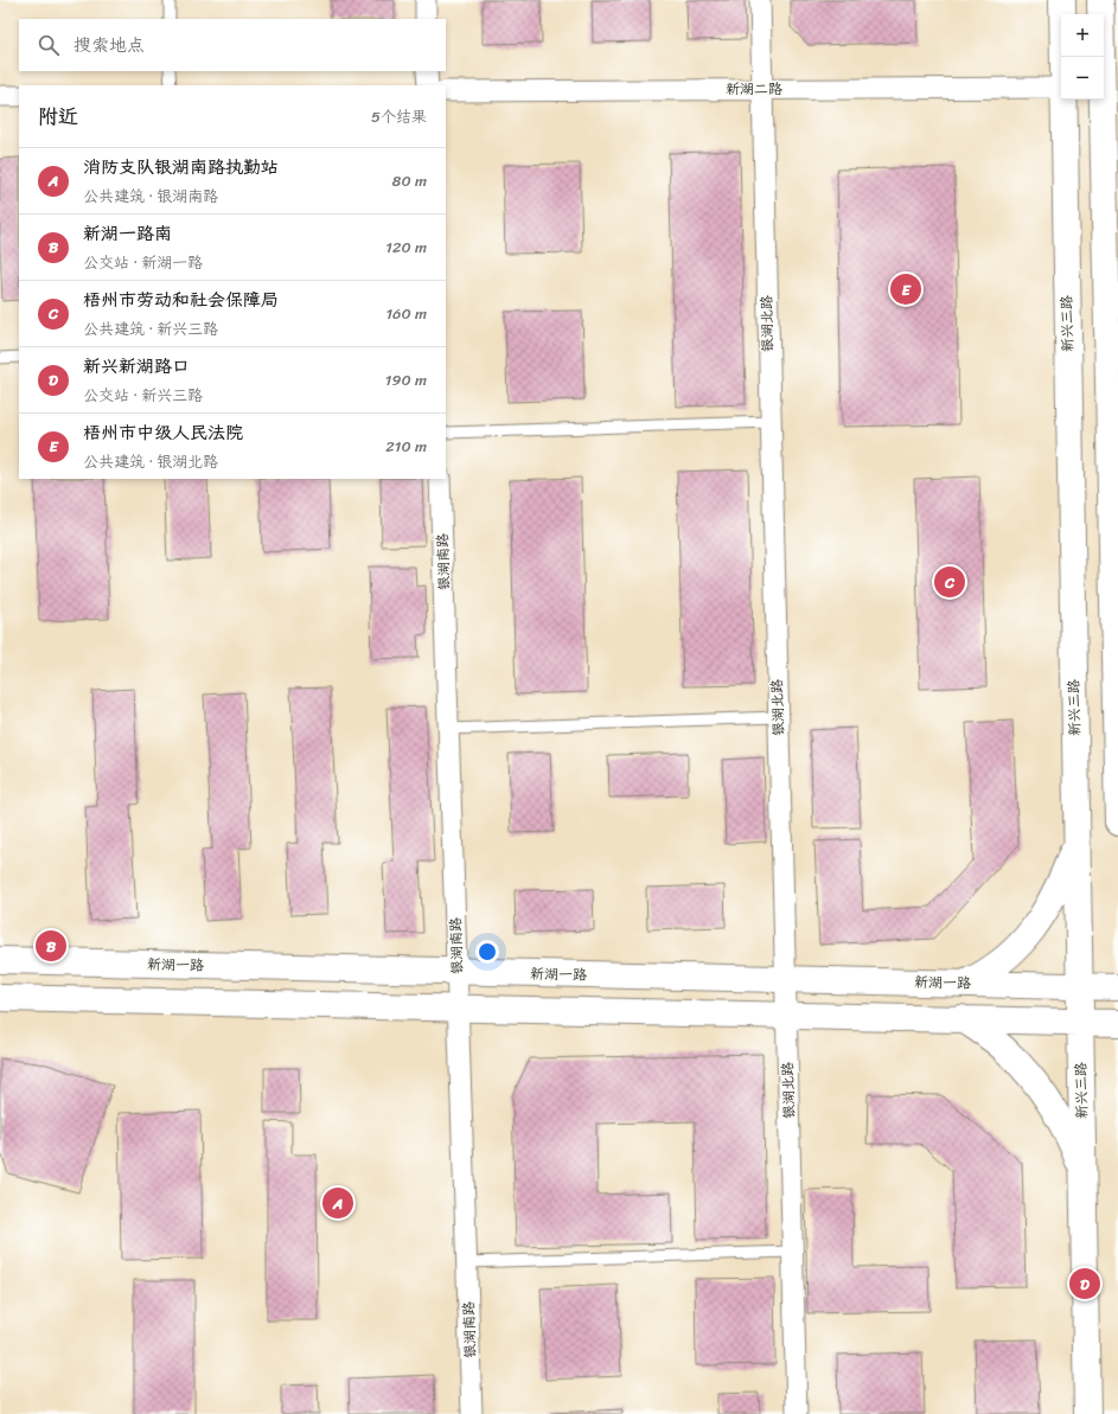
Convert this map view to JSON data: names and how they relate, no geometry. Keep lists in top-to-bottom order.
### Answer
{
  "streets": {
    "street": [
      "新湖二路",
      "银湖北路",
      "新兴三路",
      "银湖南路",
      "新湖一路"
    ]
  },
  "crossings": [
    ["新湖二路", "银湖北路"],
    ["银湖北路", "新湖一路"],
    ["新兴三路", "新湖一路"],
    ["银湖南路", "新湖一路"]
  ],
  "page": {
    "map_buttons": ["+", "−"],
    "search": "搜索地点",
    "heading": ["附近", "5个结果"],
    "list": [
      {
        "mark": "A",
        "name": "消防支队银湖南路执勤站",
        "note": "公共建筑 · 银湖南路",
        "value": "80 m"
      },
      {
        "mark": "B",
        "name": "新湖一路南",
        "note": "公交站 · 新湖一路",
        "value": "120 m"
      },
      {
        "mark": "C",
        "name": "梧州市劳动和社会保障局",
        "note": "公共建筑 · 新兴三路",
        "value": "160 m"
      },
      {
        "mark": "D",
        "name": "新兴新湖路口",
        "note": "公交站 · 新兴三路",
        "value": "190 m"
      },
      {
        "mark": "E",
        "name": "梧州市中级人民法院",
        "note": "公共建筑 · 银湖北路",
        "value": "210 m"
      }
    ],
    "pins": [
      "E",
      "C",
      "B",
      "A",
      "D"
    ]
  }
}
